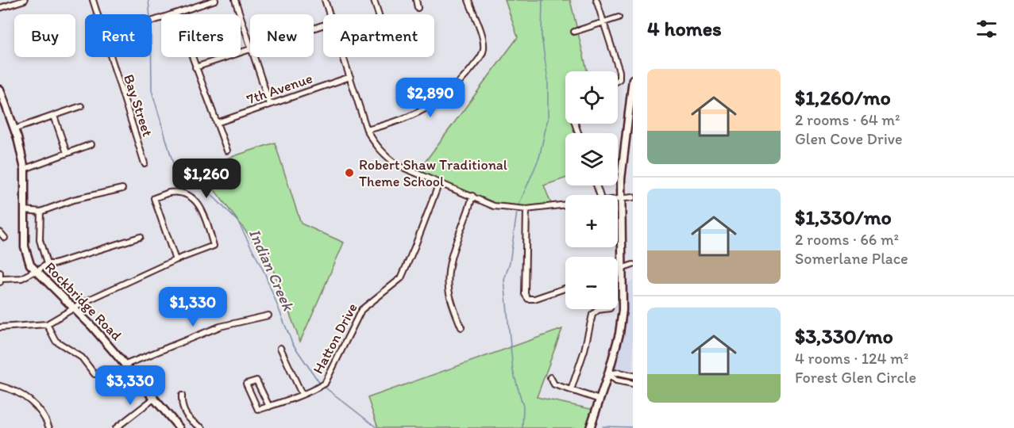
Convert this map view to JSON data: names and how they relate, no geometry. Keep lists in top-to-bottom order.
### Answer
{
  "streets": {
    "street": [
      "7th Avenue",
      "Bay Street",
      "Rockbridge Road",
      "Hatton Drive"
    ]
  },
  "water": ["Indian Creek"],
  "places": ["Robert Shaw Traditional Theme School"],
  "page": {
    "heading": "4 homes",
    "chip": [
      "Buy",
      "Rent",
      "Filters",
      "New",
      "Apartment"
    ],
    "list": [
      {
        "name": "$1,260/mo",
        "note": "2 rooms · 64 m² · Glen Cove Drive"
      },
      {
        "name": "$1,330/mo",
        "note": "2 rooms · 66 m² · Somerlane Place"
      },
      {
        "name": "$3,330/mo",
        "note": "4 rooms · 124 m² · Forest Glen Circle"
      }
    ],
    "map_buttons": ["+", "−"],
    "price": [
      "$2,890",
      "$1,260",
      "$1,330",
      "$3,330"
    ]
  }
}
